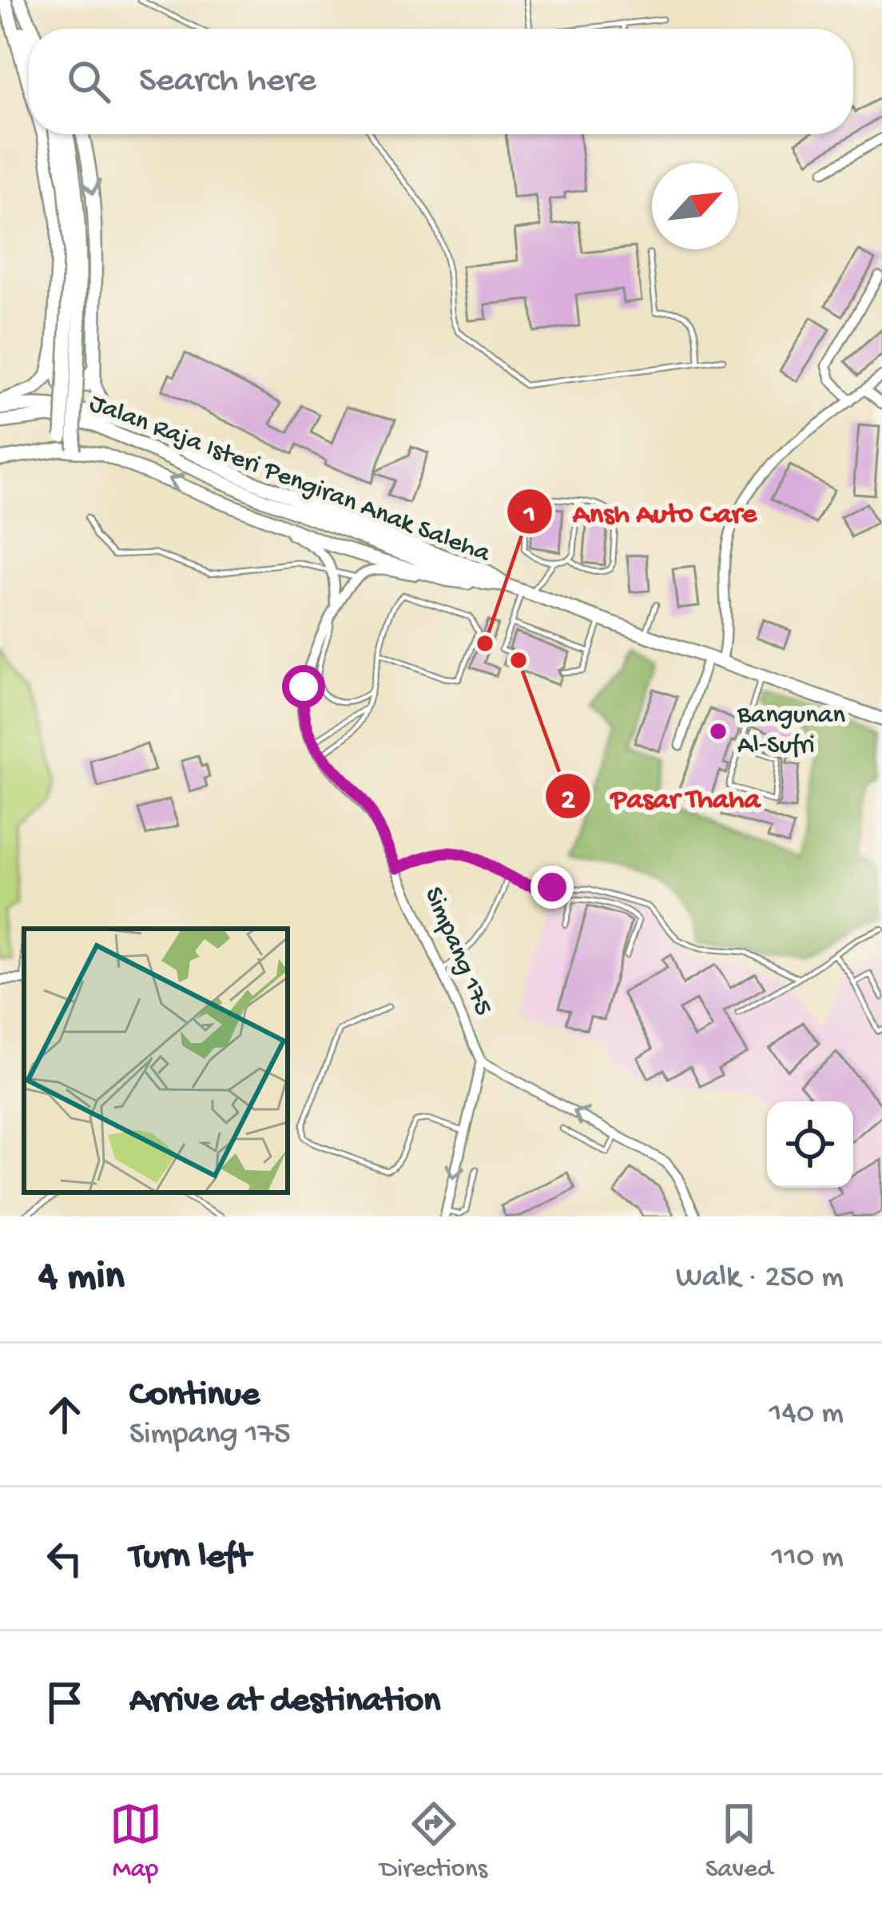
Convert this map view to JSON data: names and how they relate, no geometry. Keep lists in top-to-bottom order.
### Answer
{
  "streets": {
    "main road": ["Jalan Raja Isteri Pengiran Anak Saleha"],
    "street": ["Simpang 175"]
  },
  "places": ["Ansh Auto Care", "Pasar Thaha", "Bangunan Al-Sufri"],
  "north": "top right",
  "page": {
    "search": "Search here",
    "heading": ["4 min", "Walk · 250 m"],
    "list": [
      ["Continue", "Simpang 175", "140 m"],
      ["Turn left", "110 m"],
      "Arrive at destination"
    ],
    "nav": ["Map", "Directions", "Saved"]
  }
}
